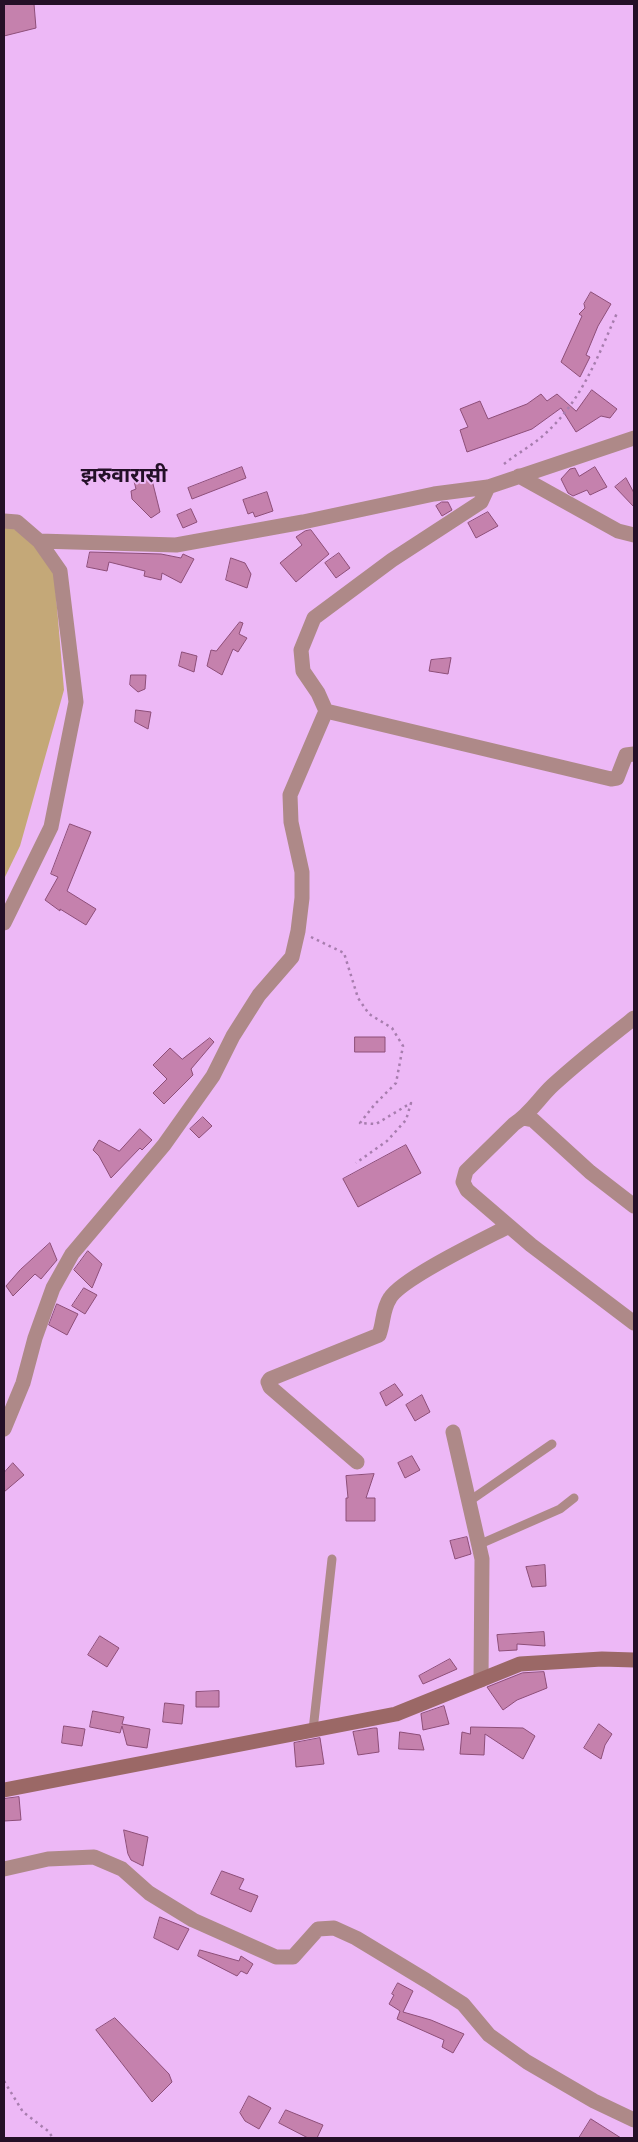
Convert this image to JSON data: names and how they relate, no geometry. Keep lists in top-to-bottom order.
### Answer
{
  "districts": ["झरुवारासी"]
}
